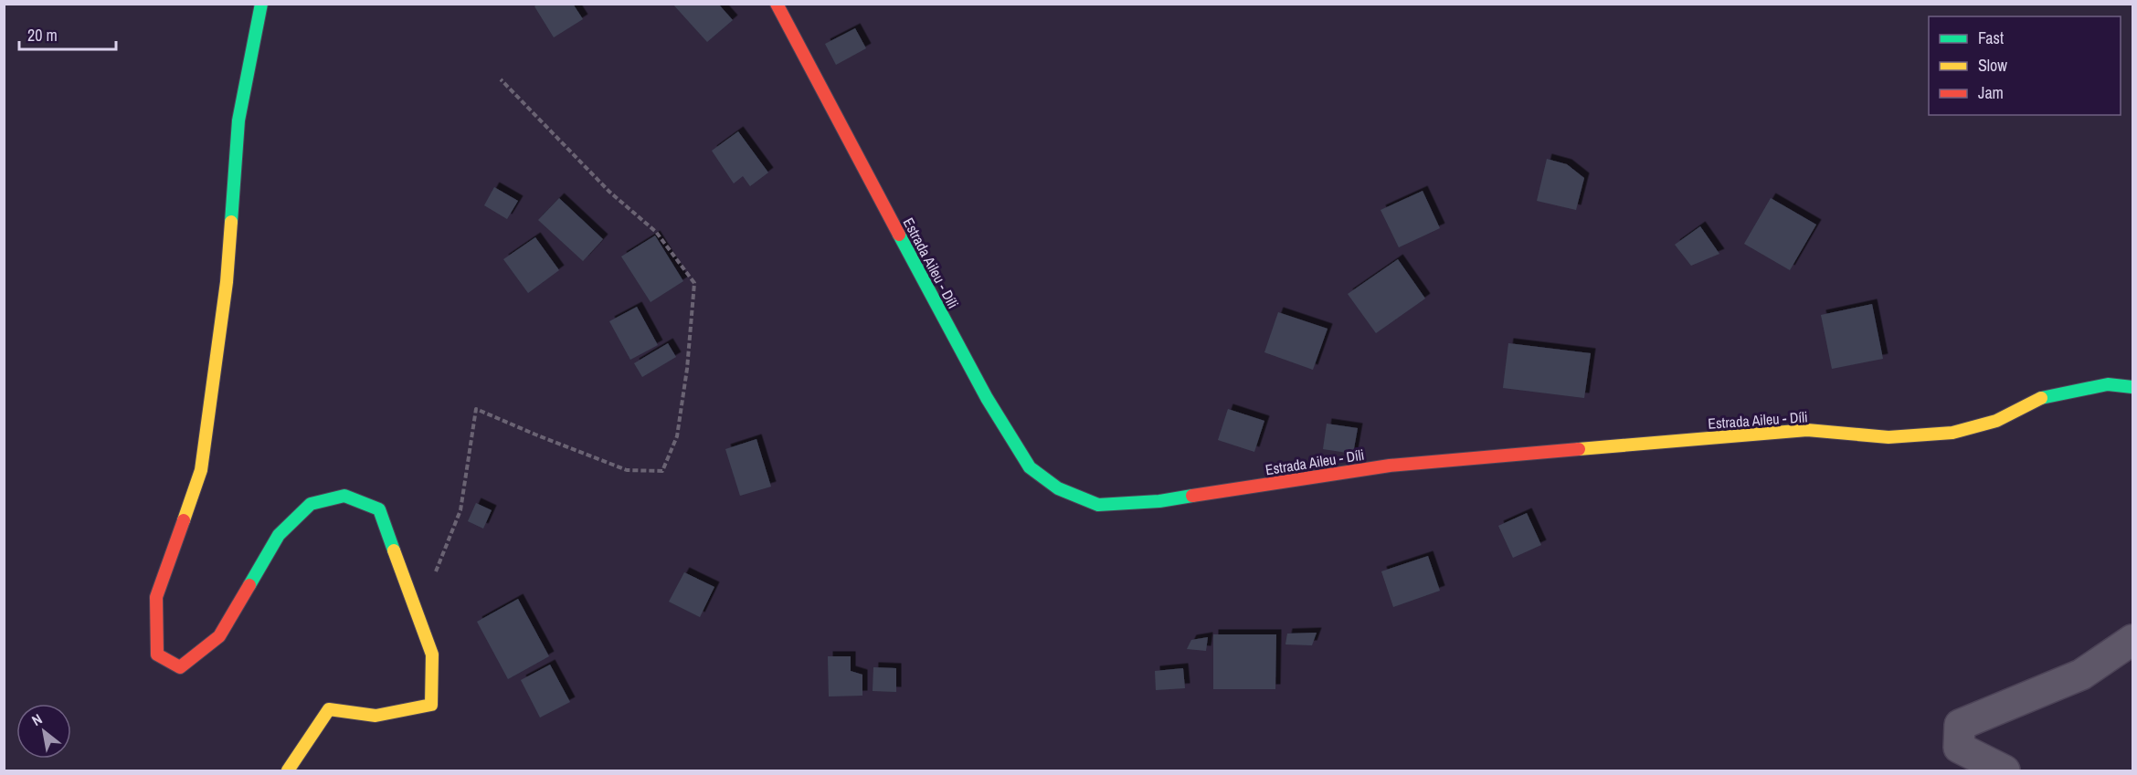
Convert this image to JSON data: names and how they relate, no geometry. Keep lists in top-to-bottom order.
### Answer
{
  "streets": {
    "main road": ["Estrada Aileu - Díli"]
  },
  "legend": ["Fast", "Slow", "Jam"],
  "scale_bar": "20 m",
  "north": "top left"
}
